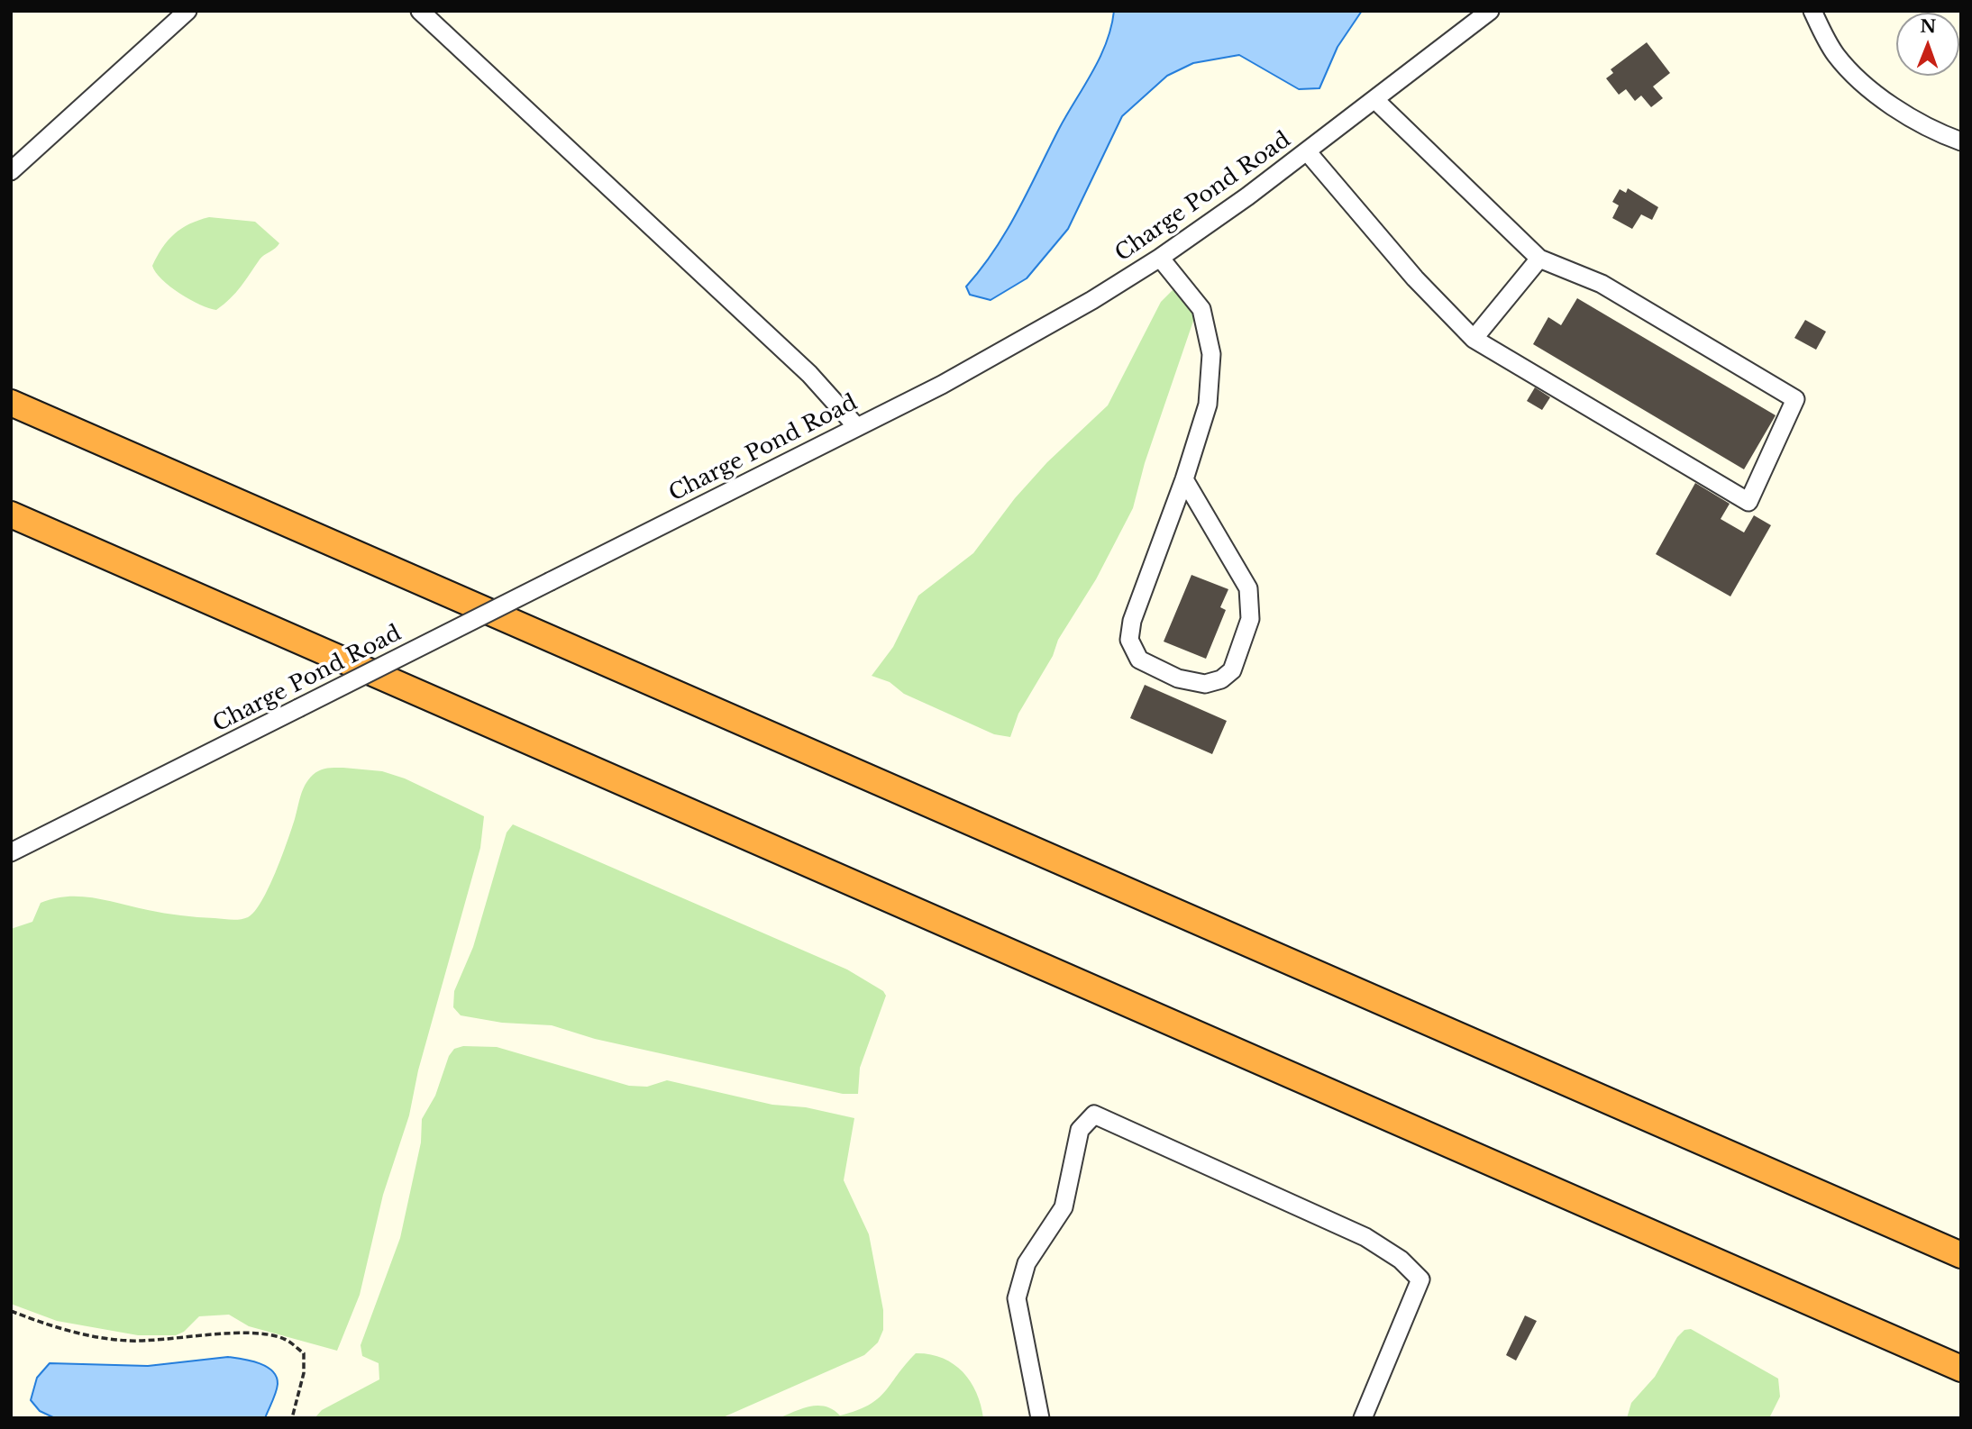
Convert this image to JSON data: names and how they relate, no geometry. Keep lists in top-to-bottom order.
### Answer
{
  "streets": {
    "street": ["Charge Pond Road"]
  },
  "north": "top"
}
